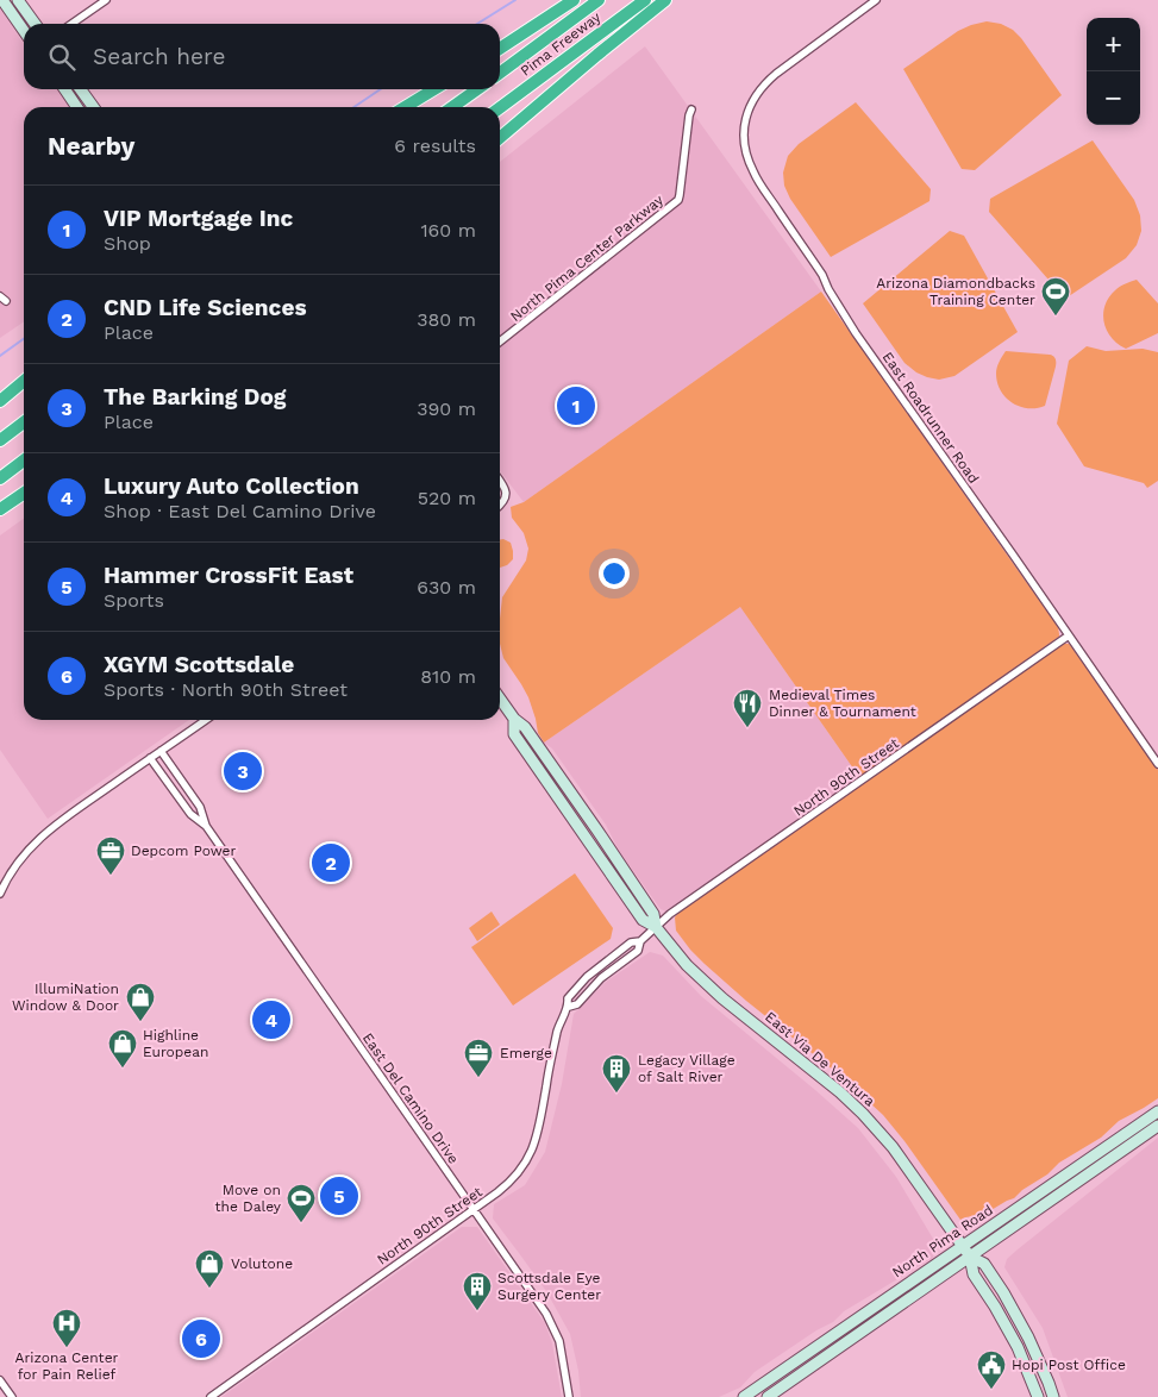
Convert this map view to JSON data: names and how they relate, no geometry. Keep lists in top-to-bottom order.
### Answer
{
  "streets": {
    "highway": ["Pima Freeway"],
    "main road": ["East Via De Ventura", "North Pima Road"],
    "street": [
      "North Pima Center Parkway",
      "East Roadrunner Road",
      "North 90th Street",
      "East Del Camino Drive"
    ]
  },
  "crossings": [
    ["East Roadrunner Road", "North 90th Street"],
    ["North 90th Street", "East Via De Ventura"],
    ["North 90th Street", "East Del Camino Drive"],
    ["East Via De Ventura", "North Pima Road"]
  ],
  "places": {
    "sports": ["Arizona Diamondbacks Training Center", "Move on the Daley"],
    "restaurant": ["Medieval Times Dinner & Tournament"],
    "office": ["Depcom Power", "Emerge"],
    "shop": ["IllumiNation Window & Door", "Highline European", "Volutone"],
    "building": ["Legacy Village of Salt River", "Scottsdale Eye Surgery Center"],
    "hospital": ["Arizona Center for Pain Relief"],
    "public building": ["Hopi Post Office"]
  },
  "page": {
    "map_buttons": ["+", "−"],
    "search": "Search here",
    "heading": ["Nearby", "6 results"],
    "list": [
      {
        "mark": "1",
        "name": "VIP Mortgage Inc",
        "note": "Shop",
        "value": "160 m"
      },
      {
        "mark": "2",
        "name": "CND Life Sciences",
        "note": "Place",
        "value": "380 m"
      },
      {
        "mark": "3",
        "name": "The Barking Dog",
        "note": "Place",
        "value": "390 m"
      },
      {
        "mark": "4",
        "name": "Luxury Auto Collection",
        "note": "Shop · East Del Camino Drive",
        "value": "520 m"
      },
      {
        "mark": "5",
        "name": "Hammer CrossFit East",
        "note": "Sports",
        "value": "630 m"
      },
      {
        "mark": "6",
        "name": "XGYM Scottsdale",
        "note": "Sports · North 90th Street",
        "value": "810 m"
      }
    ],
    "pins": [
      "1",
      "3",
      "2",
      "4",
      "5",
      "6"
    ]
  }
}
